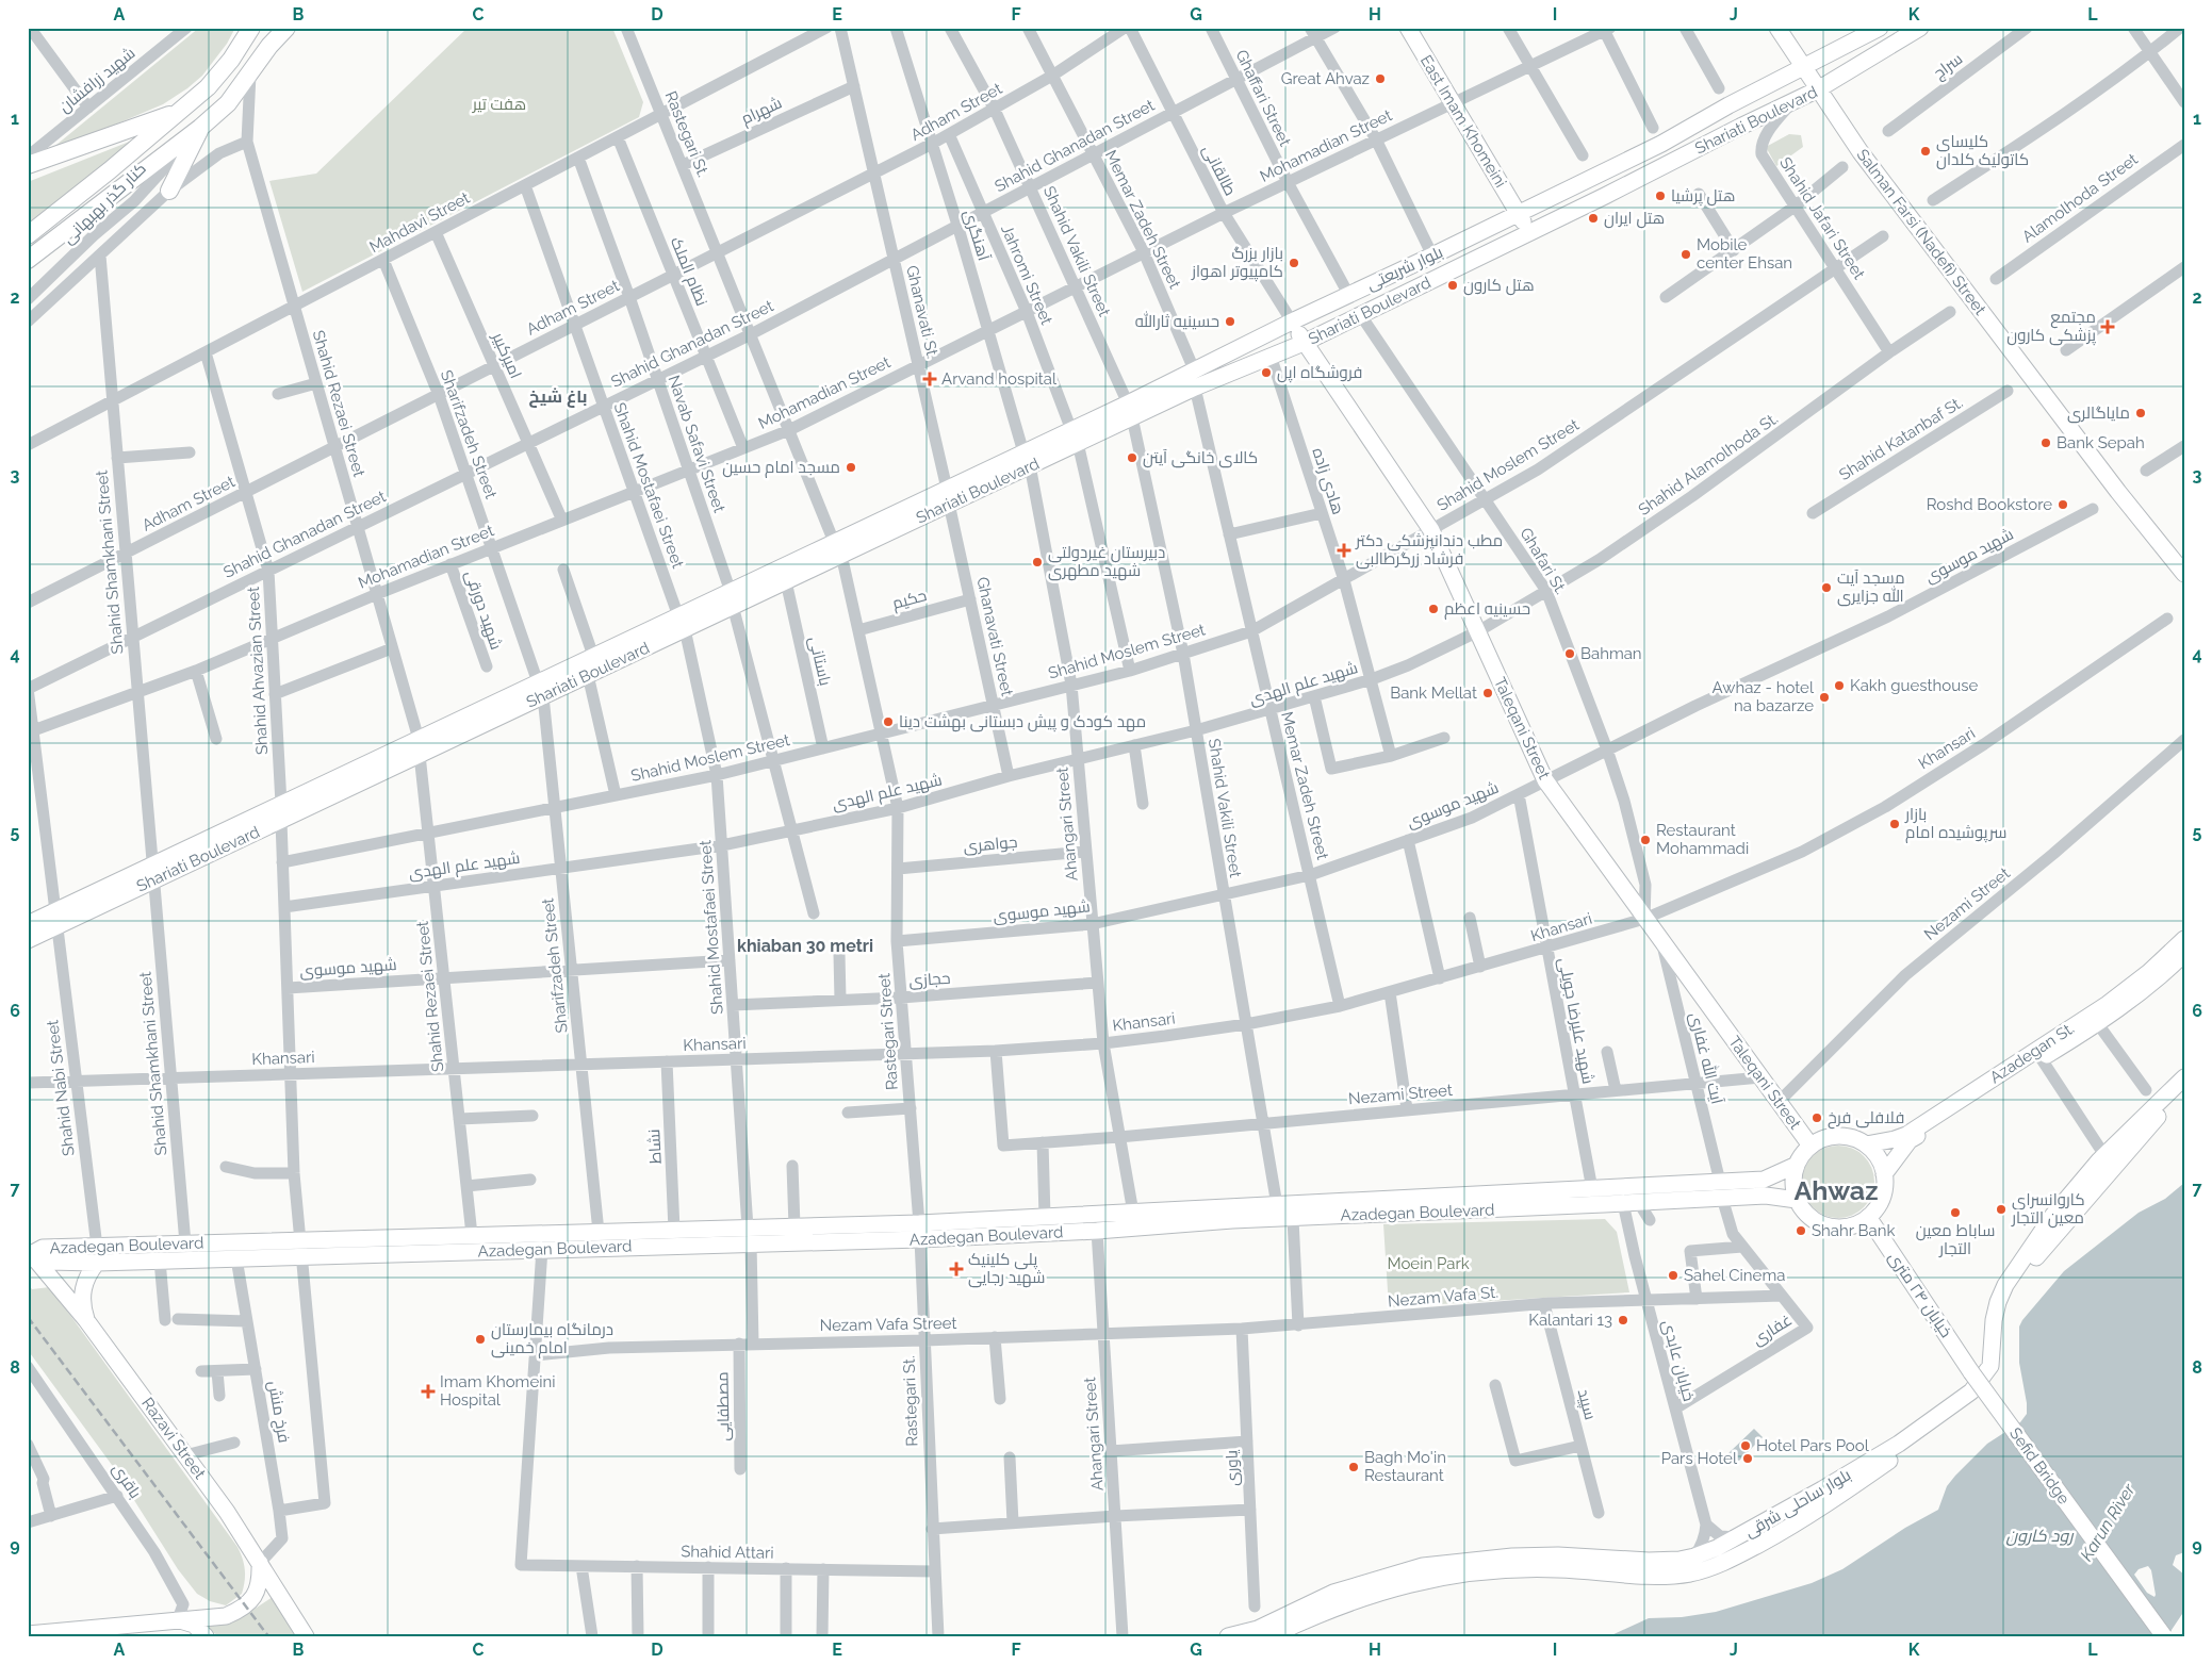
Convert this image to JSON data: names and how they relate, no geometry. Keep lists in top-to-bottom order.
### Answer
{
  "streets": {
    "main road": [
      "Shariati Boulevard",
      "East Imam Khomeini",
      "Salman Farsi (Nadefi) Street",
      "بلوار شریعتی",
      "Taleqani Street",
      "Azadegan St.",
      "Azadegan Boulevard",
      "خیابان ۲۴ متری",
      "Razavi Street",
      "Sefid Bridge",
      "بلوار ساحلی شرقی"
    ],
    "street": [
      "سراج",
      "شهید زرافشان",
      "Ghaffari Street",
      "شهرام",
      "Adham Street",
      "Rastegari St.",
      "Shahid Ghanadan Street",
      "Mohamadian Street",
      "طالقانی",
      "Alamolhoda Street",
      "کنار گذر بهبهانی",
      "Shahid Jafari Street",
      "Memar Zadeh Street",
      "Mahdavi Street",
      "آهنگری",
      "Shahid Vakili Street",
      "نظام الملک",
      "Jahromi Street",
      "Ghanavati St.",
      "امیرکبیر",
      "Shahid Rezaei Street",
      "Sharifzadeh Street",
      "Shahid Katanbaf St.",
      "Navab Safavi Street",
      "Shahid Alamolhoda St.",
      "Shahid Moslem Street",
      "هادی زاده",
      "Shahid Mostafaei Street",
      "شهید موسوی",
      "Ghafari St.",
      "Shahid Shamkhani Street",
      "حکیم",
      "شهید دورقی",
      "Ghanavati Street",
      "باستانی",
      "Shahid Ahvazian Street",
      "شهید علم الهدی",
      "Khansari",
      "Ahangari Street",
      "جواهری",
      "Nezami Street",
      "حجازی",
      "شهید علیرضا جویلی",
      "Rastegari Street",
      "آیت الله غفاری",
      "Shahid Nabi Street",
      "نشاط",
      "Nezam Vafa St.",
      "Nezam Vafa Street",
      "غفاری",
      "خیابان عابدی",
      "سپید",
      "مصطفایی",
      "فرخ منش",
      "یاوری",
      "باقری",
      "Shahid Attari"
    ]
  },
  "crossings": [
    ["Ghaffari Street", "Shahid Ghanadan Street"],
    ["Ghaffari Street", "Mohamadian Street"],
    ["Ghaffari Street", "بلوار شریعتی"],
    ["شهرام", "Rastegari St."],
    ["Adham Street", "Rastegari St."],
    ["Adham Street", "Memar Zadeh Street"],
    ["Adham Street", "آهنگری"],
    ["Adham Street", "Shahid Vakili Street"],
    ["Adham Street", "نظام الملک"],
    ["Adham Street", "Jahromi Street"],
    ["Adham Street", "Ghanavati St."],
    ["Adham Street", "امیرکبیر"],
    ["Adham Street", "Shahid Rezaei Street"],
    ["Adham Street", "Sharifzadeh Street"],
    ["Adham Street", "Navab Safavi Street"],
    ["Adham Street", "Shahid Mostafaei Street"],
    ["Adham Street", "Shahid Shamkhani Street"],
    ["Adham Street", "Shahid Ahvazian Street"],
    ["Adham Street", "Rastegari Street"],
    ["Shariati Boulevard", "East Imam Khomeini"],
    ["Shariati Boulevard", "طالقانی"],
    ["Shariati Boulevard", "Shahid Jafari Street"],
    ["Shariati Boulevard", "Memar Zadeh Street"],
    ["Shariati Boulevard", "Salman Farsi (Nadefi) Street"],
    ["Shariati Boulevard", "آهنگری"],
    ["Shariati Boulevard", "Shahid Vakili Street"],
    ["Shariati Boulevard", "بلوار شریعتی"],
    ["Shariati Boulevard", "Jahromi Street"],
    ["Shariati Boulevard", "Ghanavati St."],
    ["Shariati Boulevard", "Shahid Rezaei Street"],
    ["Shariati Boulevard", "Sharifzadeh Street"],
    ["Shariati Boulevard", "Navab Safavi Street"],
    ["Shariati Boulevard", "هادی زاده"],
    ["Shariati Boulevard", "Shahid Mostafaei Street"],
    ["Shariati Boulevard", "Ghafari St."],
    ["Shariati Boulevard", "Shahid Shamkhani Street"],
    ["Shariati Boulevard", "Ghanavati Street"],
    ["Shariati Boulevard", "باستانی"],
    ["Shariati Boulevard", "Shahid Ahvazian Street"],
    ["Shariati Boulevard", "Taleqani Street"],
    ["Shariati Boulevard", "Ahangari Street"],
    ["Shariati Boulevard", "Rastegari Street"],
    ["Shariati Boulevard", "Shahid Nabi Street"],
    ["East Imam Khomeini", "Mohamadian Street"],
    ["East Imam Khomeini", "بلوار شریعتی"],
    ["Rastegari St.", "Mahdavi Street"],
    ["Rastegari St.", "Rastegari Street"],
    ["Rastegari St.", "Azadegan Boulevard"],
    ["Rastegari St.", "Nezam Vafa Street"],
    ["Shahid Ghanadan Street", "طالقانی"],
    ["Shahid Ghanadan Street", "Memar Zadeh Street"],
    ["Shahid Ghanadan Street", "آهنگری"],
    ["Shahid Ghanadan Street", "Shahid Vakili Street"],
    ["Shahid Ghanadan Street", "نظام الملک"],
    ["Shahid Ghanadan Street", "Jahromi Street"],
    ["Shahid Ghanadan Street", "Ghanavati St."],
    ["Shahid Ghanadan Street", "امیرکبیر"],
    ["Shahid Ghanadan Street", "Shahid Rezaei Street"],
    ["Shahid Ghanadan Street", "Sharifzadeh Street"],
    ["Shahid Ghanadan Street", "Navab Safavi Street"],
    ["Shahid Ghanadan Street", "Shahid Mostafaei Street"],
    ["Shahid Ghanadan Street", "Shahid Shamkhani Street"],
    ["Shahid Ghanadan Street", "Shahid Ahvazian Street"],
    ["Shahid Ghanadan Street", "Rastegari Street"],
    ["Shahid Ghanadan Street", "Shahid Nabi Street"],
    ["Mohamadian Street", "طالقانی"],
    ["Mohamadian Street", "Memar Zadeh Street"],
    ["Mohamadian Street", "آهنگری"],
    ["Mohamadian Street", "Shahid Vakili Street"],
    ["Mohamadian Street", "نظام الملک"],
    ["Mohamadian Street", "Jahromi Street"],
    ["Mohamadian Street", "Ghanavati St."],
    ["Mohamadian Street", "امیرکبیر"],
    ["Mohamadian Street", "Shahid Rezaei Street"],
    ["Mohamadian Street", "Sharifzadeh Street"],
    ["Mohamadian Street", "Navab Safavi Street"],
    ["Mohamadian Street", "Shahid Mostafaei Street"],
    ["Mohamadian Street", "Shahid Shamkhani Street"],
    ["Mohamadian Street", "شهید دورقی"],
    ["Mohamadian Street", "Shahid Ahvazian Street"],
    ["Mohamadian Street", "Rastegari Street"],
    ["Mohamadian Street", "Shahid Nabi Street"],
    ["طالقانی", "بلوار شریعتی"],
    ["طالقانی", "Taleqani Street"],
    ["Shahid Jafari Street", "Shahid Alamolhoda St."],
    ["Shahid Jafari Street", "Shahid Moslem Street"],
    ["Memar Zadeh Street", "Shahid Moslem Street"],
    ["Memar Zadeh Street", "شهید موسوی"],
    ["Memar Zadeh Street", "شهید علم الهدی"],
    ["Memar Zadeh Street", "Khansari"],
    ["Mahdavi Street", "نظام الملک"],
    ["Mahdavi Street", "امیرکبیر"],
    ["Mahdavi Street", "Shahid Rezaei Street"],
    ["Mahdavi Street", "Sharifzadeh Street"],
    ["Mahdavi Street", "Navab Safavi Street"],
    ["Mahdavi Street", "Shahid Mostafaei Street"],
    ["Mahdavi Street", "Shahid Shamkhani Street"],
    ["Mahdavi Street", "Shahid Ahvazian Street"],
    ["آهنگری", "Ahangari Street"],
    ["Shahid Vakili Street", "Shahid Moslem Street"],
    ["Shahid Vakili Street", "شهید موسوی"],
    ["Shahid Vakili Street", "شهید علم الهدی"],
    ["Shahid Vakili Street", "Khansari"],
    ["Shahid Vakili Street", "Nezami Street"],
    ["Shahid Vakili Street", "Azadegan Boulevard"],
    ["بلوار شریعتی", "Taleqani Street"],
    ["Jahromi Street", "Shahid Moslem Street"],
    ["Ghanavati St.", "Ghanavati Street"],
    ["Shahid Rezaei Street", "Shahid Moslem Street"],
    ["Shahid Rezaei Street", "شهید موسوی"],
    ["Shahid Rezaei Street", "شهید علم الهدی"],
    ["Shahid Rezaei Street", "Khansari"],
    ["Shahid Rezaei Street", "Azadegan Boulevard"],
    ["Sharifzadeh Street", "Shahid Moslem Street"],
    ["Sharifzadeh Street", "شهید موسوی"],
    ["Sharifzadeh Street", "شهید علم الهدی"],
    ["Sharifzadeh Street", "Khansari"],
    ["Sharifzadeh Street", "Azadegan Boulevard"],
    ["Navab Safavi Street", "Shahid Moslem Street"],
    ["Navab Safavi Street", "شهید علم الهدی"],
    ["Shahid Alamolhoda St.", "Ghafari St."],
    ["Shahid Alamolhoda St.", "شهید علم الهدی"],
    ["Shahid Alamolhoda St.", "Taleqani Street"],
    ["Shahid Moslem Street", "هادی زاده"],
    ["Shahid Moslem Street", "Shahid Mostafaei Street"],
    ["Shahid Moslem Street", "Ghafari St."],
    ["Shahid Moslem Street", "Ghanavati Street"],
    ["Shahid Moslem Street", "باستانی"],
    ["Shahid Moslem Street", "Shahid Ahvazian Street"],
    ["Shahid Moslem Street", "Taleqani Street"],
    ["Shahid Moslem Street", "Ahangari Street"],
    ["Shahid Moslem Street", "Rastegari Street"],
    ["هادی زاده", "شهید علم الهدی"],
    ["Shahid Mostafaei Street", "شهید موسوی"],
    ["Shahid Mostafaei Street", "شهید علم الهدی"],
    ["Shahid Mostafaei Street", "Khansari"],
    ["Shahid Mostafaei Street", "حجازی"],
    ["Shahid Mostafaei Street", "Azadegan Boulevard"],
    ["Shahid Mostafaei Street", "Nezam Vafa Street"],
    ["شهید موسوی", "Ghafari St."],
    ["شهید موسوی", "Shahid Ahvazian Street"],
    ["شهید موسوی", "Taleqani Street"],
    ["شهید موسوی", "Ahangari Street"],
    ["شهید موسوی", "شهید علیرضا جویلی"],
    ["شهید موسوی", "Rastegari Street"],
    ["Ghafari St.", "Taleqani Street"],
    ["Ghafari St.", "Khansari"],
    ["Shahid Shamkhani Street", "Khansari"],
    ["Shahid Shamkhani Street", "Azadegan Boulevard"],
    ["حکیم", "Ghanavati Street"],
    ["حکیم", "Rastegari Street"],
    ["Ghanavati Street", "شهید علم الهدی"],
    ["Shahid Ahvazian Street", "شهید علم الهدی"],
    ["Shahid Ahvazian Street", "Khansari"],
    ["Shahid Ahvazian Street", "Azadegan Boulevard"],
    ["Shahid Ahvazian Street", "فرخ منش"],
    ["شهید علم الهدی", "Taleqani Street"],
    ["شهید علم الهدی", "Ahangari Street"],
    ["شهید علم الهدی", "Rastegari Street"],
    ["Taleqani Street", "Khansari"],
    ["Taleqani Street", "Nezami Street"],
    ["Taleqani Street", "Azadegan St."],
    ["Taleqani Street", "آیت الله غفاری"],
    ["Taleqani Street", "Azadegan Boulevard"],
    ["Taleqani Street", "خیابان ۲۴ متری"],
    ["Khansari", "Ahangari Street"],
    ["Khansari", "Nezami Street"],
    ["Khansari", "شهید علیرضا جویلی"],
    ["Khansari", "Rastegari Street"],
    ["Khansari", "Shahid Nabi Street"],
    ["Khansari", "نشاط"],
    ["Ahangari Street", "جواهری"],
    ["Ahangari Street", "Nezami Street"],
    ["Ahangari Street", "حجازی"],
    ["Ahangari Street", "Azadegan Boulevard"],
    ["Ahangari Street", "Nezam Vafa Street"],
    ["جواهری", "Rastegari Street"],
    ["Nezami Street", "شهید علیرضا جویلی"],
    ["Nezami Street", "آیت الله غفاری"],
    ["حجازی", "Rastegari Street"],
    ["شهید علیرضا جویلی", "Azadegan Boulevard"],
    ["Rastegari Street", "Azadegan Boulevard"],
    ["Azadegan St.", "Azadegan Boulevard"],
    ["Azadegan St.", "خیابان ۲۴ متری"],
    ["آیت الله غفاری", "Azadegan Boulevard"],
    ["آیت الله غفاری", "غفاری"],
    ["Shahid Nabi Street", "Azadegan Boulevard"],
    ["نشاط", "Azadegan Boulevard"],
    ["Azadegan Boulevard", "خیابان ۲۴ متری"],
    ["Azadegan Boulevard", "غفاری"],
    ["Azadegan Boulevard", "خیابان عابدی"],
    ["Azadegan Boulevard", "فرخ منش"],
    ["Azadegan Boulevard", "Razavi Street"],
    ["خیابان ۲۴ متری", "Sefid Bridge"],
    ["Nezam Vafa St.", "Nezam Vafa Street"],
    ["Nezam Vafa St.", "غفاری"],
    ["Nezam Vafa St.", "خیابان عابدی"],
    ["Nezam Vafa St.", "سپید"],
    ["Nezam Vafa St.", "یاوری"],
    ["Nezam Vafa Street", "مصطفایی"],
    ["Nezam Vafa Street", "یاوری"],
    ["Nezam Vafa Street", "Shahid Attari"],
    ["غفاری", "خیابان عابدی"],
    ["فرخ منش", "Razavi Street"]
  ],
  "districts": ["باغ شیخ", "khiaban 30 metri", "Ahwaz"],
  "water": ["Karun River", "رود کارون"],
  "parks": ["هفت تیر", "Moein Park"],
  "places": {
    "other": [
      "Great Ahvaz",
      "کلیسای کاتولیک کلدان",
      "هتل پرشیا",
      "هتل ایران",
      "Mobile center Ehsan",
      "بازار بزرگ کامپیوتر اهواز",
      "هتل کارون",
      "حسینیه ثارالله",
      "فروشگاه اپل",
      "مایاگالری",
      "Bank Sepah",
      "کالای خانگی آیتن",
      "مسجد امام حسین",
      "Roshd Bookstore",
      "دبیرستان غیردولتی شهید مطهری",
      "مسجد آیت الله جزایری",
      "حسینیه اعظم",
      "Bahman",
      "Kakh guesthouse",
      "Bank Mellat",
      "Awhaz - hotel na bazarze",
      "مهد کودک و پیش دبستانی بهشت دینا",
      "بازار سرپوشیده امام",
      "Restaurant Mohammadi",
      "فلافلی فرخ",
      "کاروانسرای معین التجار",
      "ساباط معین التجار",
      "Shahr Bank",
      "Sahel Cinema",
      "Kalantari 13",
      "درمانگاه بیمارستان امام خمینی",
      "Hotel Pars Pool",
      "Pars Hotel",
      "Bagh Mo'in Restaurant"
    ],
    "health": [
      "مجتمع پزشکی کارون",
      "Arvand hospital",
      "مطب دندانپزشکی دکتر فرشاد زرگرطالبی",
      "پلی کلینیک شهید رجایی",
      "Imam Khomeini Hospital"
    ]
  },
  "grid": {
    "columns": [
      "A",
      "B",
      "C",
      "D",
      "E",
      "F",
      "G",
      "H",
      "I",
      "J",
      "K",
      "L"
    ],
    "rows": [
      "1",
      "2",
      "3",
      "4",
      "5",
      "6",
      "7",
      "8",
      "9"
    ]
  }
}
